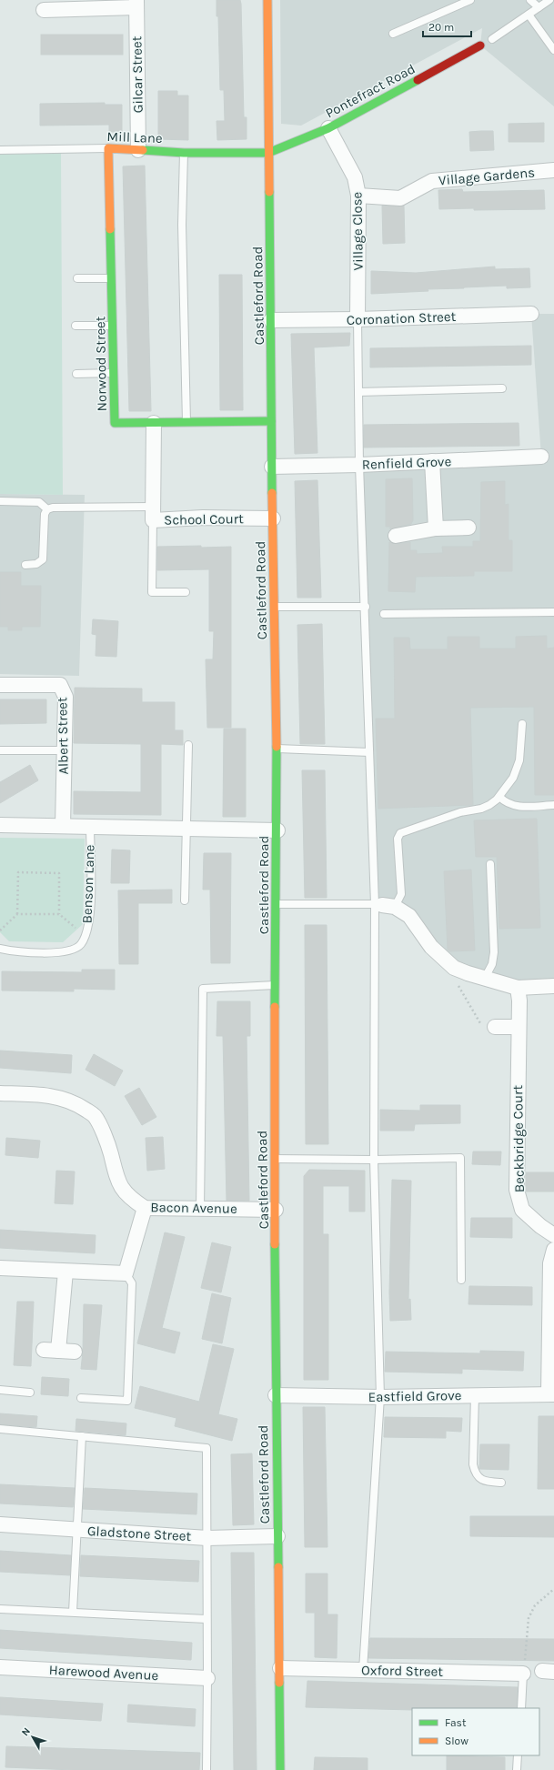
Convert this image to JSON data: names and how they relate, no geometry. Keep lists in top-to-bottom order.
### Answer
{
  "streets": {
    "street": [
      "Gilcar Street",
      "Pontefract Road",
      "Mill Lane",
      "Village Gardens",
      "Village Close",
      "Castleford Road",
      "Coronation Street",
      "Norwood Street",
      "Renfield Grove",
      "School Court",
      "Albert Street",
      "Benson Lane",
      "Beckbridge Court",
      "Bacon Avenue",
      "Eastfield Grove",
      "Gladstone Street",
      "Oxford Street",
      "Harewood Avenue"
    ]
  },
  "crossings": [
    ["Gilcar Street", "Mill Lane"],
    ["Pontefract Road", "Mill Lane"],
    ["Pontefract Road", "Village Close"],
    ["Pontefract Road", "Castleford Road"],
    ["Mill Lane", "Castleford Road"],
    ["Mill Lane", "Norwood Street"],
    ["Village Gardens", "Village Close"],
    ["Village Close", "Coronation Street"],
    ["Castleford Road", "Coronation Street"],
    ["Castleford Road", "Norwood Street"],
    ["Castleford Road", "Renfield Grove"],
    ["Castleford Road", "School Court"],
    ["Castleford Road", "Benson Lane"],
    ["Castleford Road", "Bacon Avenue"],
    ["Castleford Road", "Eastfield Grove"],
    ["Castleford Road", "Gladstone Street"],
    ["Castleford Road", "Oxford Street"],
    ["Albert Street", "Benson Lane"]
  ],
  "legend": ["Fast", "Slow"],
  "scale_bar": "20 m",
  "north": "top left"
}
